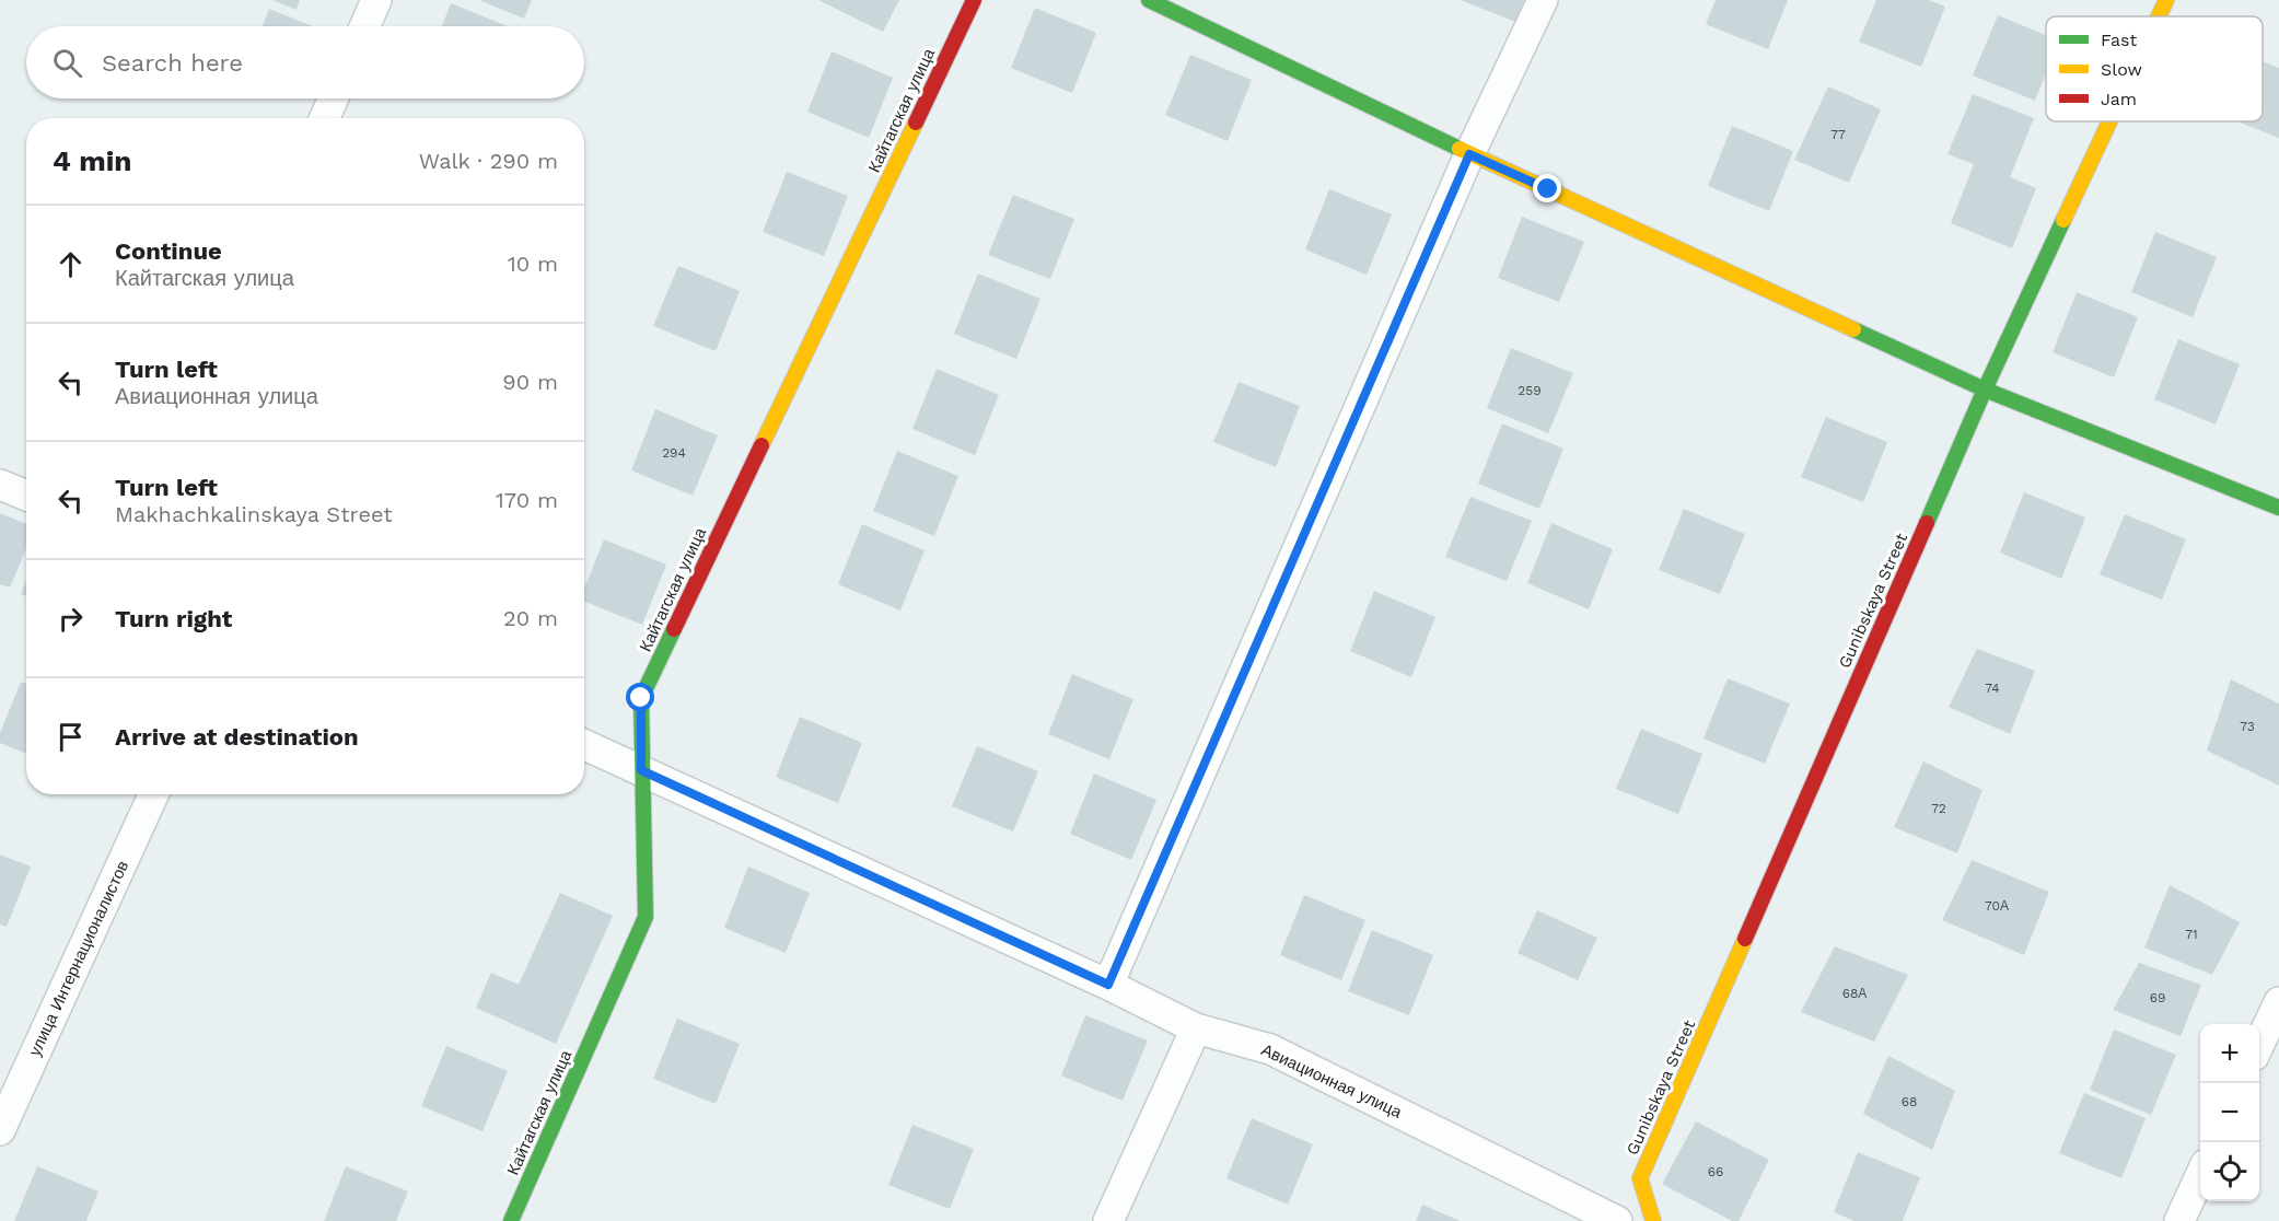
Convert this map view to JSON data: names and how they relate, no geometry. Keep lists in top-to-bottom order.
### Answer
{
  "streets": {
    "street": [
      "Кайтагская улица",
      "Gunibskaya Street",
      "улица Интернационалистов",
      "Авиационная улица"
    ]
  },
  "crossings": [
    ["Кайтагская улица", "Авиационная улица"]
  ],
  "house_numbers": [
    "77",
    "259",
    "294",
    "74",
    "73",
    "72",
    "70А",
    "71",
    "68А",
    "69",
    "68",
    "66"
  ],
  "legend": ["Fast", "Slow", "Jam"],
  "page": {
    "search": "Search here",
    "heading": ["4 min", "Walk · 290 m"],
    "list": [
      ["Continue", "Кайтагская улица", "10 m"],
      ["Turn left", "Авиационная улица", "90 m"],
      ["Turn left", "Makhachkalinskaya Street", "170 m"],
      ["Turn right", "20 m"],
      "Arrive at destination"
    ],
    "map_buttons": ["+", "−"]
  }
}
